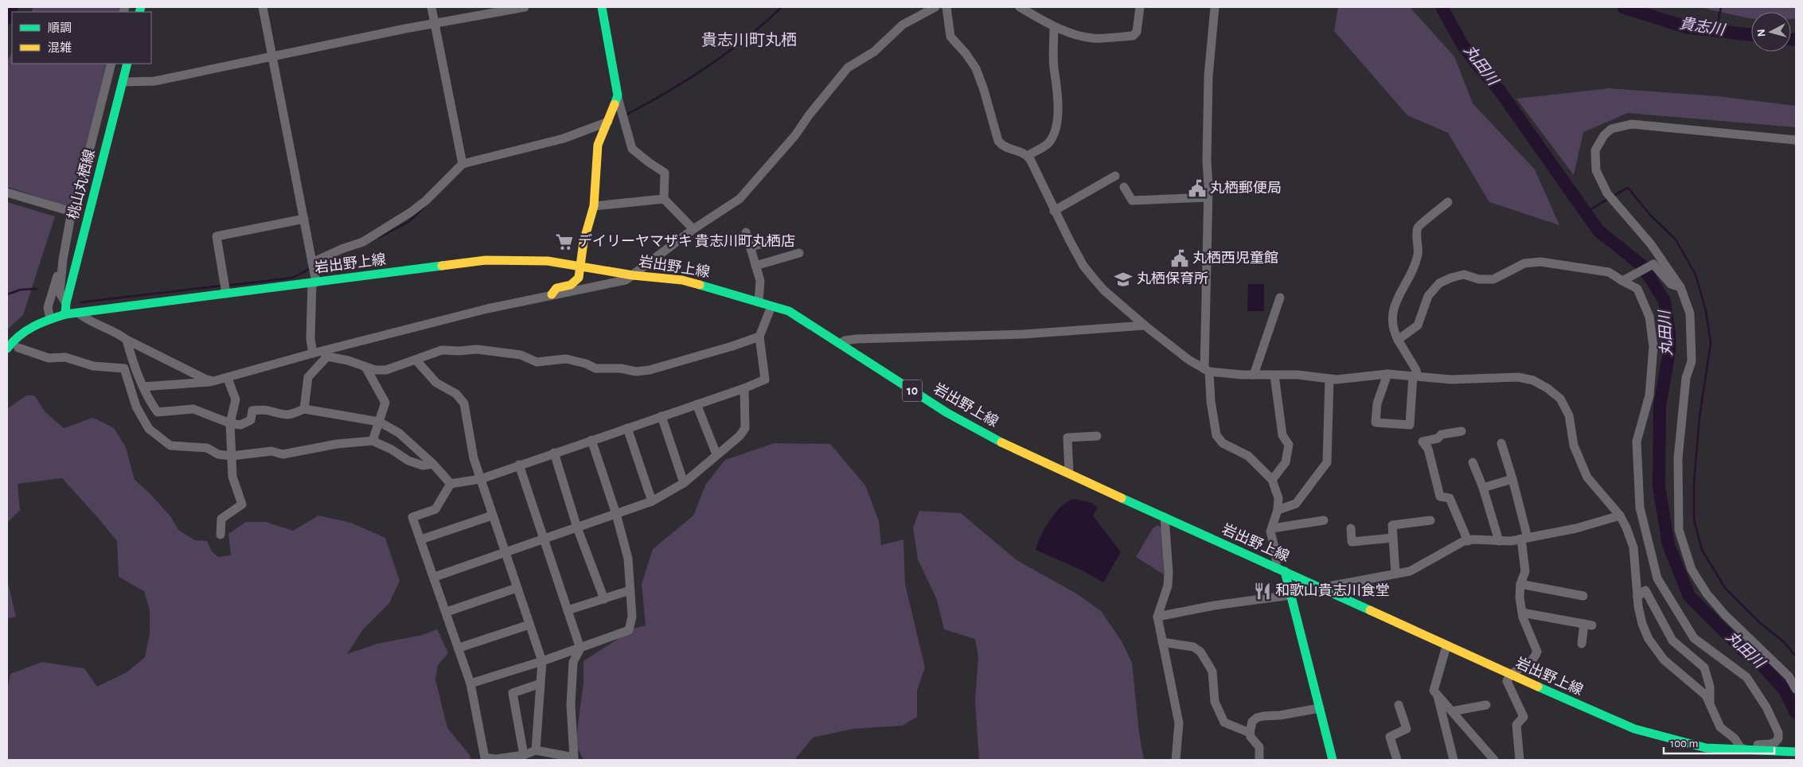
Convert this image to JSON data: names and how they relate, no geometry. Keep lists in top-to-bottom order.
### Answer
{
  "streets": {
    "main road": ["桃山丸栖線", "岩出野上線", "10"]
  },
  "crossings": [
    ["桃山丸栖線", "岩出野上線"]
  ],
  "districts": ["貴志川町丸栖"],
  "water": ["貴志川", "丸田川"],
  "places": {
    "public building": ["丸栖郵便局", "丸栖西児童館"],
    "supermarket": ["デイリーヤマザキ 貴志川町丸栖店"],
    "school or university": ["丸栖保育所"],
    "restaurant": ["和歌山貴志川食堂"]
  },
  "legend": ["順調", "混雑"],
  "scale_bar": "100 m",
  "north": "left"
}
